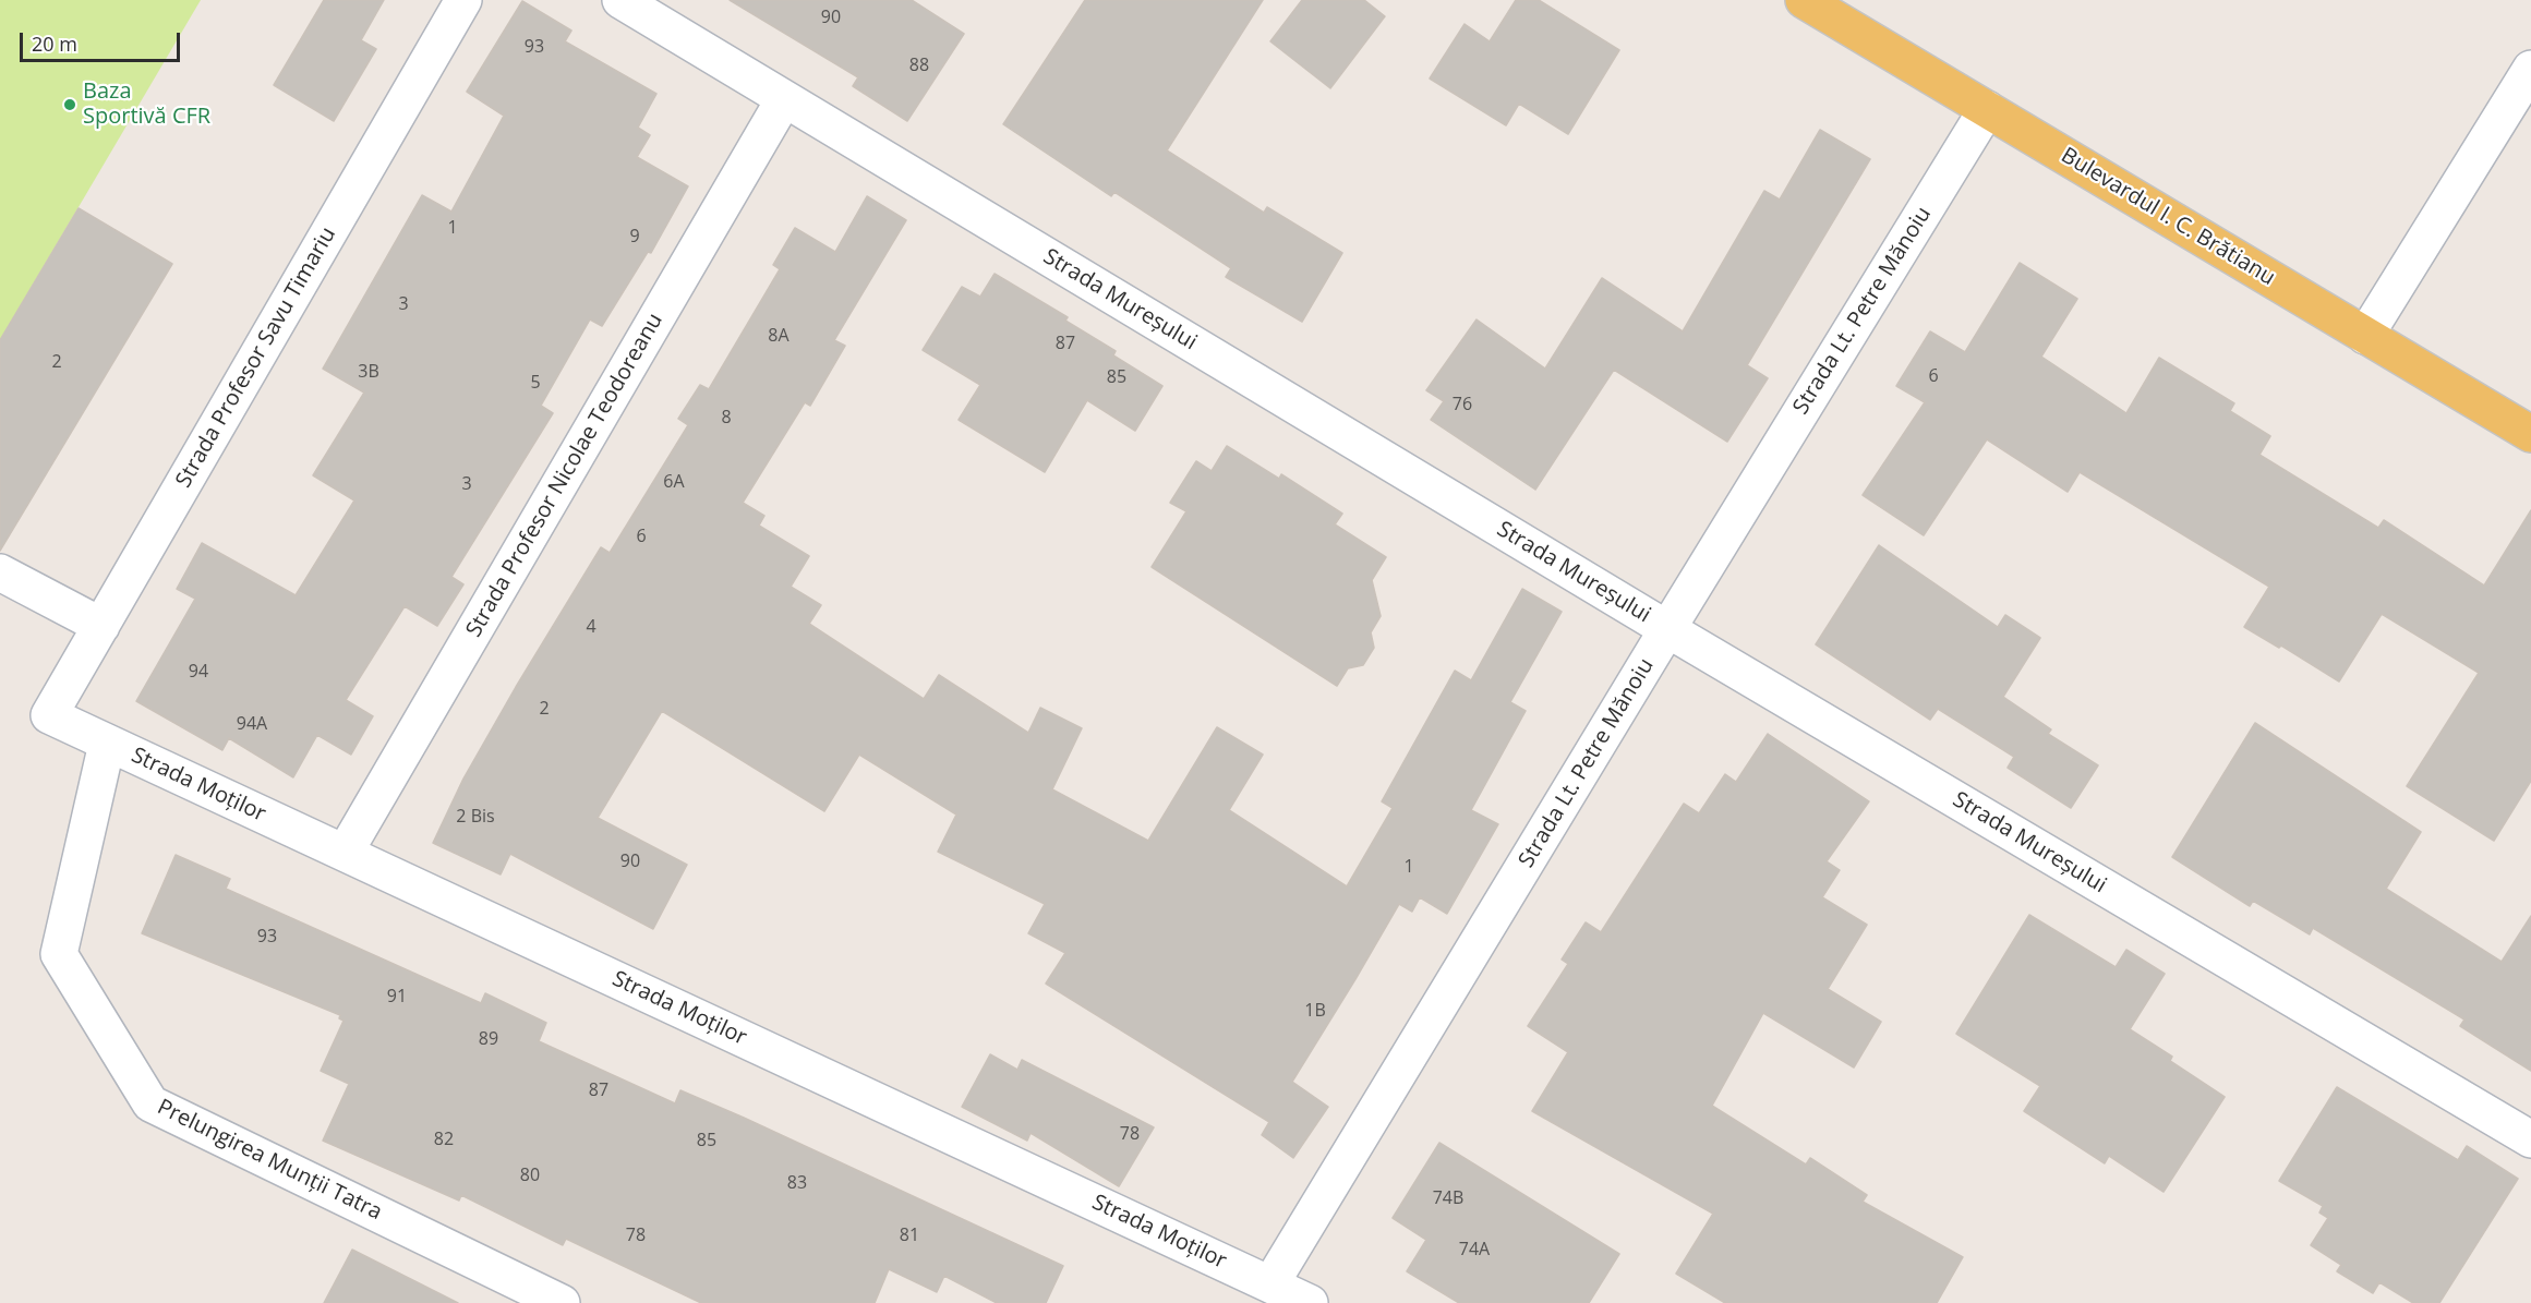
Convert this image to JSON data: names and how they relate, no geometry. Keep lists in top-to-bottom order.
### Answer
{
  "streets": {
    "main road": ["Bulevardul I. C. Brătianu"],
    "street": [
      "Strada Mureșului",
      "Strada Lt. Petre Mănoiu",
      "Strada Profesor Savu Timariu",
      "Strada Profesor Nicolae Teodoreanu",
      "Strada Moților",
      "Prelungirea Munții Tatra"
    ]
  },
  "crossings": [
    ["Bulevardul I. C. Brătianu", "Strada Lt. Petre Mănoiu"],
    ["Strada Mureșului", "Strada Lt. Petre Mănoiu"],
    ["Strada Mureșului", "Strada Profesor Nicolae Teodoreanu"],
    ["Strada Lt. Petre Mănoiu", "Strada Moților"],
    ["Strada Profesor Savu Timariu", "Strada Moților"],
    ["Strada Profesor Nicolae Teodoreanu", "Strada Moților"],
    ["Strada Moților", "Prelungirea Munții Tatra"]
  ],
  "places": ["Baza Sportivă CFR"],
  "house_numbers": [
    "90",
    "93",
    "88",
    "1",
    "9",
    "3",
    "8A",
    "87",
    "2",
    "3B",
    "6",
    "85",
    "5",
    "76",
    "8",
    "6A",
    "3",
    "6",
    "4",
    "94",
    "2",
    "94A",
    "2 Bis",
    "90",
    "1",
    "93",
    "91",
    "1B",
    "89",
    "87",
    "78",
    "82",
    "85",
    "80",
    "83",
    "74B",
    "78",
    "81",
    "74A"
  ],
  "scale_bar": "20 m"
}
